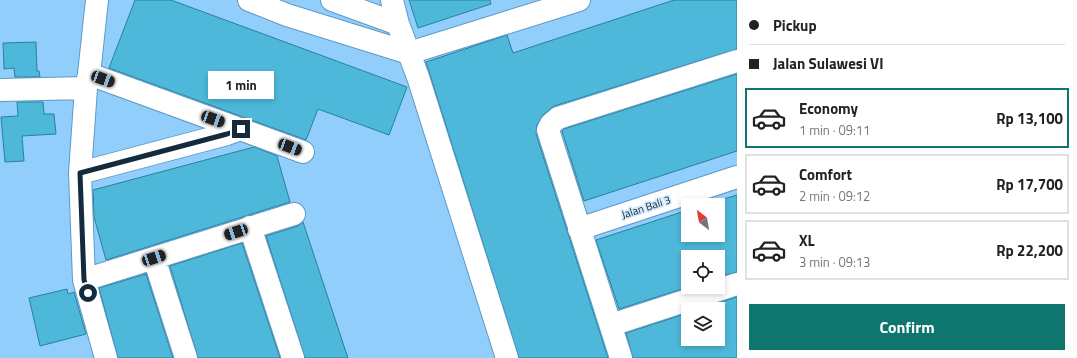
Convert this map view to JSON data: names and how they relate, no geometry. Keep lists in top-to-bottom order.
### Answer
{
  "streets": {
    "street": ["Jalan Bali 3"]
  },
  "north": "top left",
  "page": {
    "banner": ["Pickup", "Jalan Sulawesi VI"],
    "bubble": "1 min",
    "list": [
      {
        "name": "Economy",
        "note": "1 min · 09:11",
        "value": "Rp 13,100"
      },
      {
        "name": "Comfort",
        "note": "2 min · 09:12",
        "value": "Rp 17,700"
      },
      {
        "name": "XL",
        "note": "3 min · 09:13",
        "value": "Rp 22,200"
      }
    ],
    "buttons": "Confirm"
  }
}
